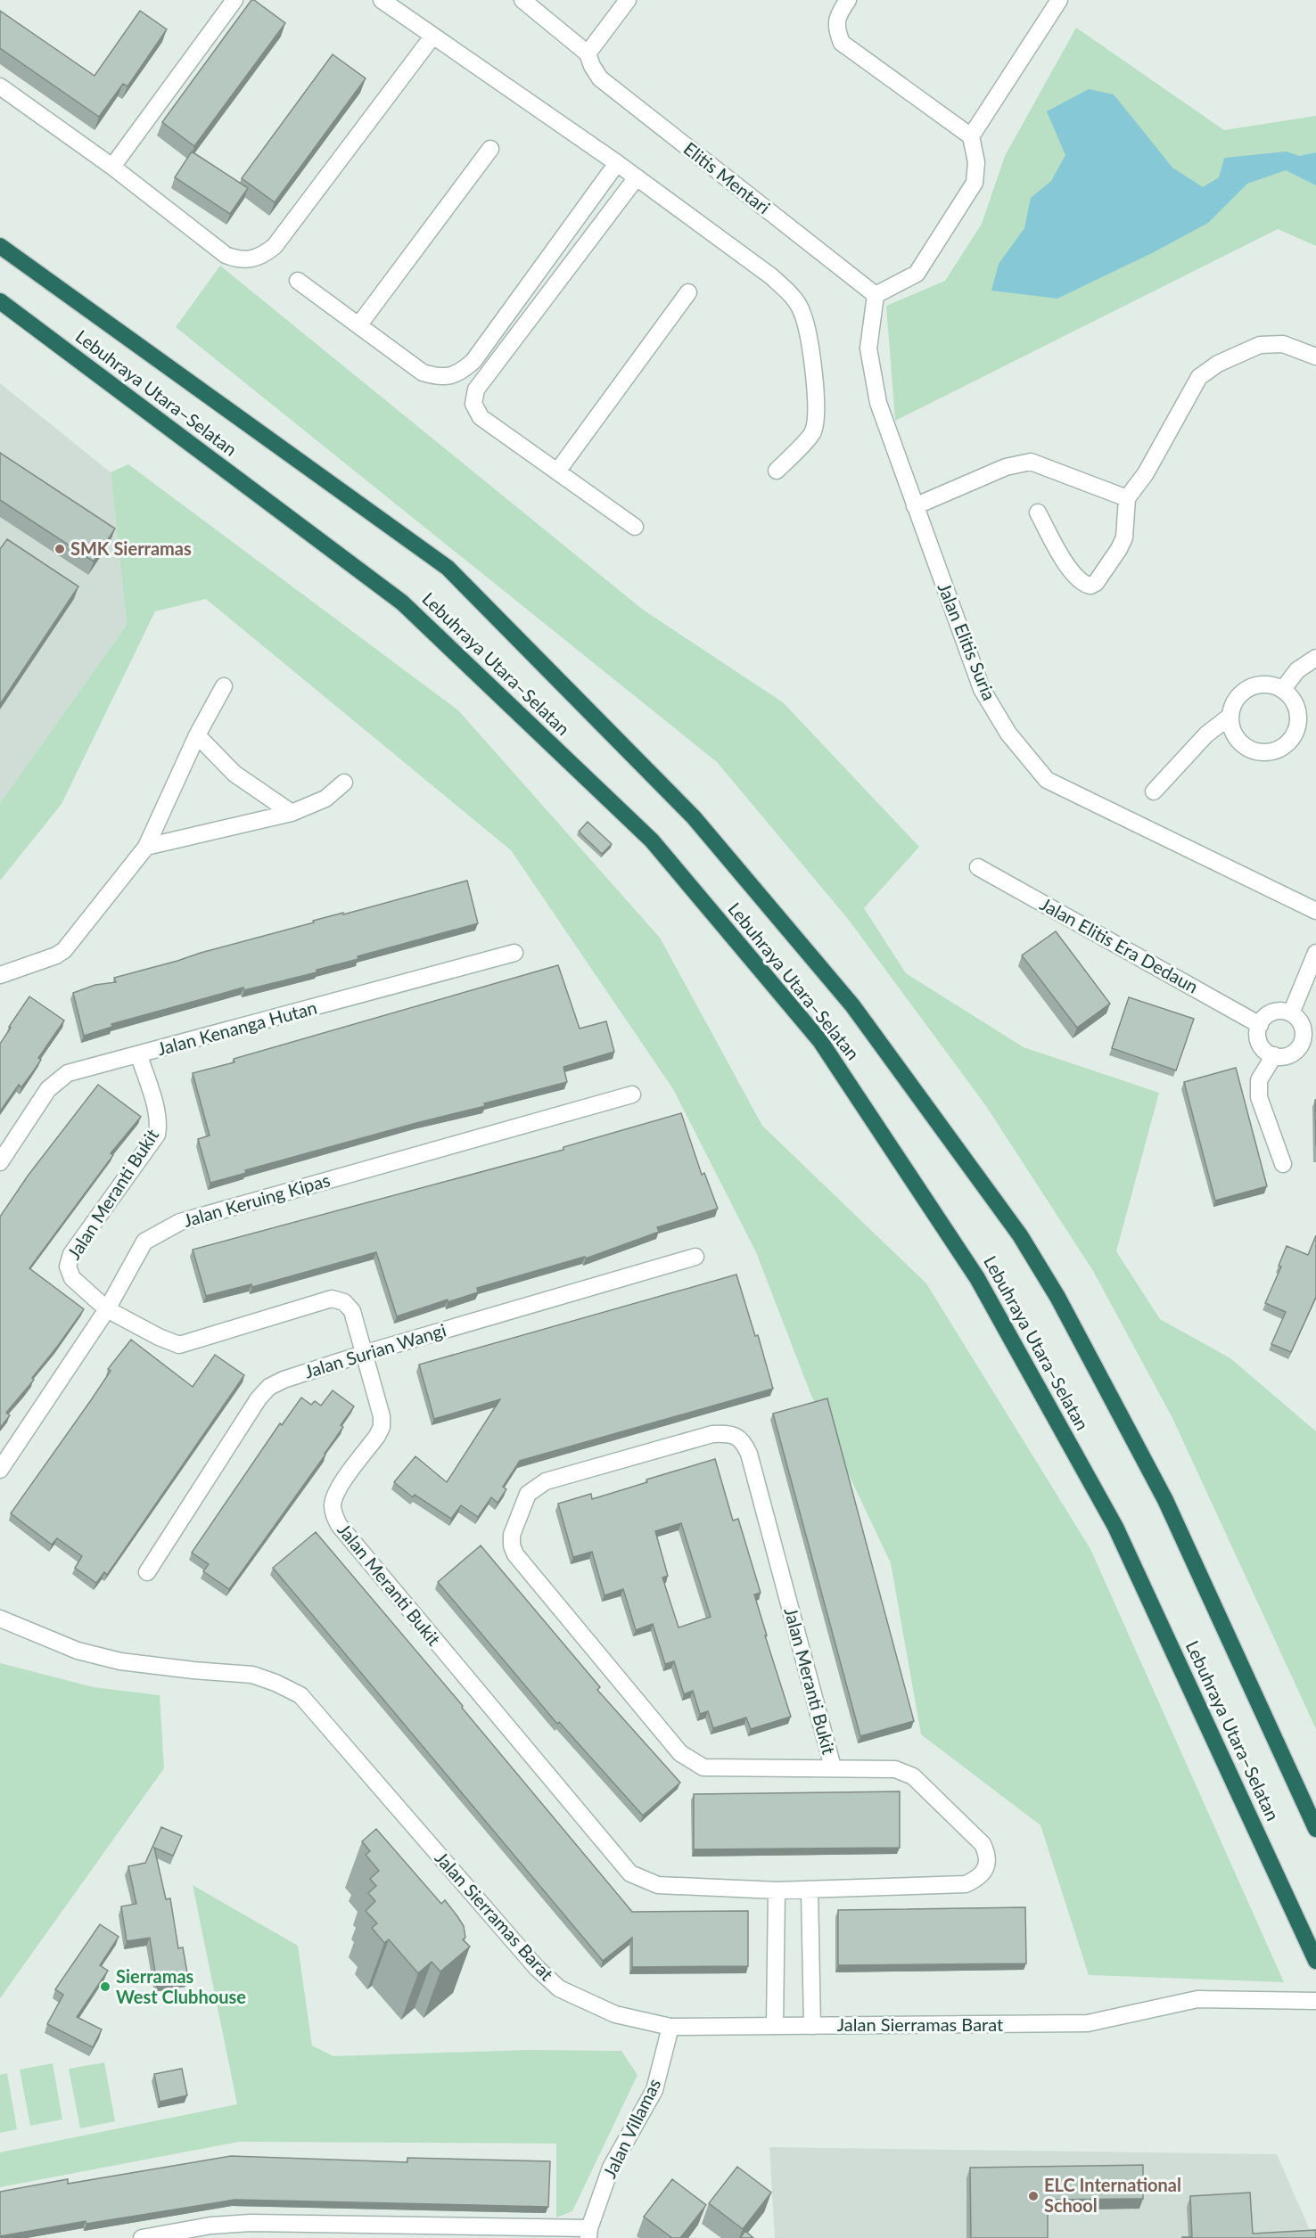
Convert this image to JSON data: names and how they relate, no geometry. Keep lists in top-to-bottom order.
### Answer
{
  "streets": {
    "highway": ["Lebuhraya Utara–Selatan"],
    "street": [
      "Elitis Mentari",
      "Jalan Elitis Suria",
      "Jalan Elitis Era Dedaun",
      "Jalan Kenanga Hutan",
      "Jalan Meranti Bukit",
      "Jalan Keruing Kipas",
      "Jalan Surian Wangi",
      "Jalan Sierramas Barat",
      "Jalan Villamas"
    ]
  },
  "crossings": [
    ["Elitis Mentari", "Jalan Elitis Suria"],
    ["Jalan Kenanga Hutan", "Jalan Meranti Bukit"],
    ["Jalan Meranti Bukit", "Jalan Keruing Kipas"],
    ["Jalan Meranti Bukit", "Jalan Surian Wangi"],
    ["Jalan Sierramas Barat", "Jalan Villamas"]
  ],
  "places": ["SMK Sierramas", "Sierramas West Clubhouse", "ELC International School"]
}
